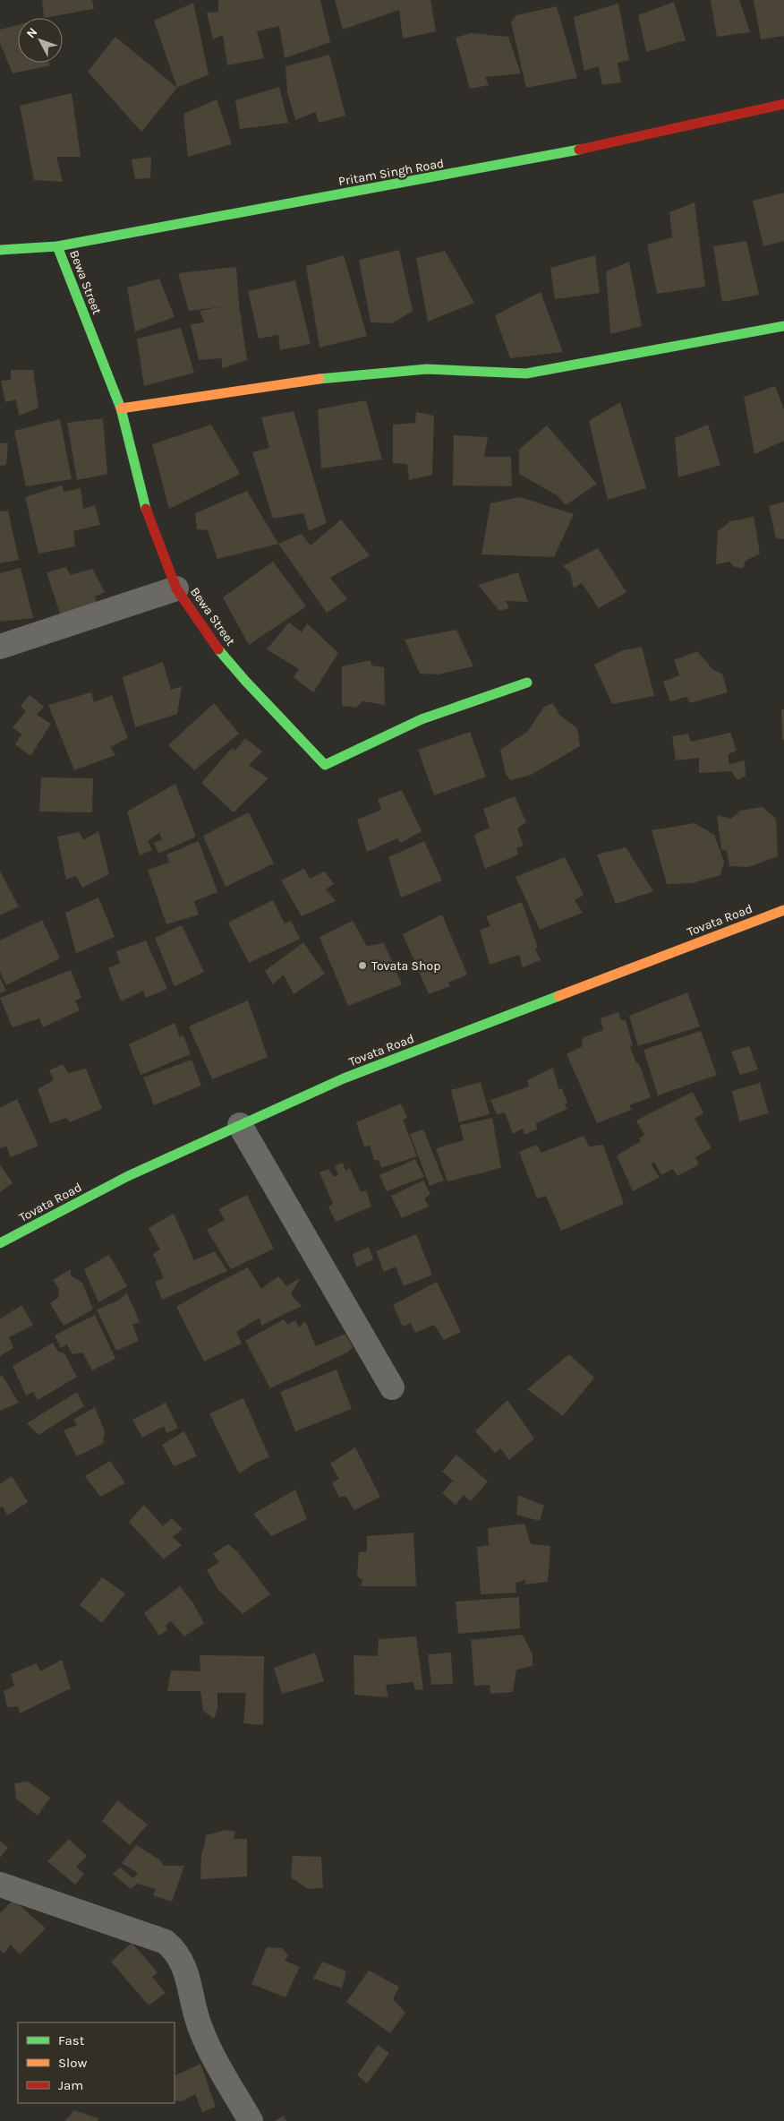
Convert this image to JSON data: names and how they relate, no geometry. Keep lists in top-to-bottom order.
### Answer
{
  "streets": {
    "street": ["Pritam Singh Road", "Bewa Street", "Tovata Road"]
  },
  "crossings": [
    ["Pritam Singh Road", "Bewa Street"]
  ],
  "places": ["Tovata Shop"],
  "legend": ["Fast", "Slow", "Jam"],
  "north": "top left"
}
